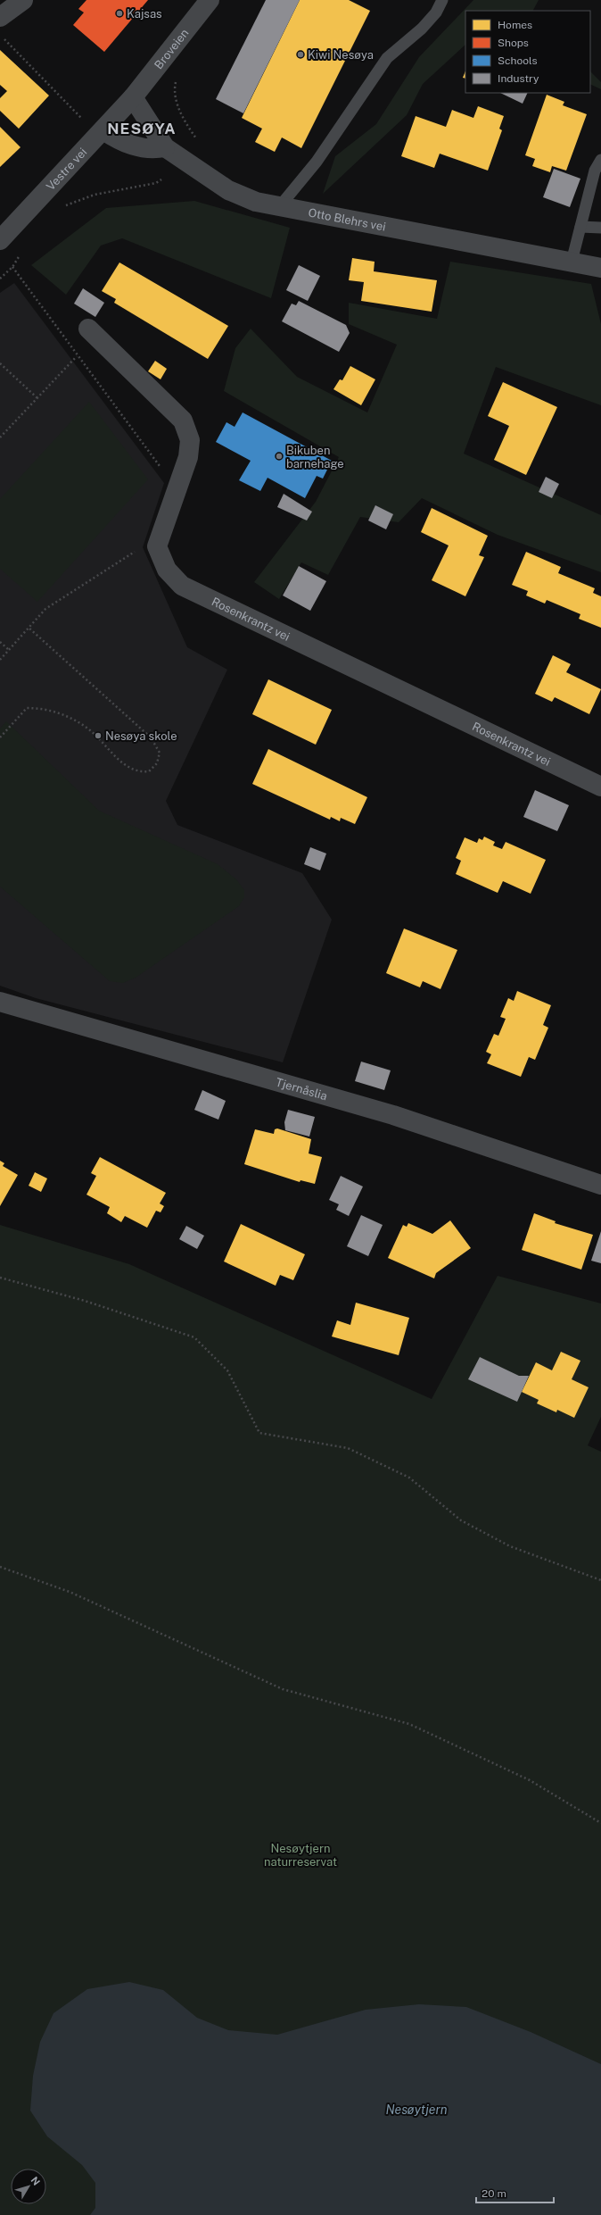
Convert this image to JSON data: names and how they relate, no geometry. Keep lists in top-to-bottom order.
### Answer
{
  "streets": {
    "street": [
      "Broveien",
      "Vestre vei",
      "Otto Blehrs vei",
      "Rosenkrantz vei",
      "Tjernåslia"
    ]
  },
  "crossings": [
    ["Broveien", "Vestre vei"],
    ["Broveien", "Otto Blehrs vei"],
    ["Vestre vei", "Otto Blehrs vei"]
  ],
  "districts": ["NESØYA"],
  "water": ["Nesøytjern"],
  "parks": ["Nesøytjern naturreservat"],
  "places": [
    "Kajsas",
    "Kiwi Nesøya",
    "Bikuben barnehage",
    "Nesøya skole"
  ],
  "legend": [
    "Homes",
    "Shops",
    "Schools",
    "Industry"
  ],
  "scale_bar": "20 m",
  "north": "top right"
}
